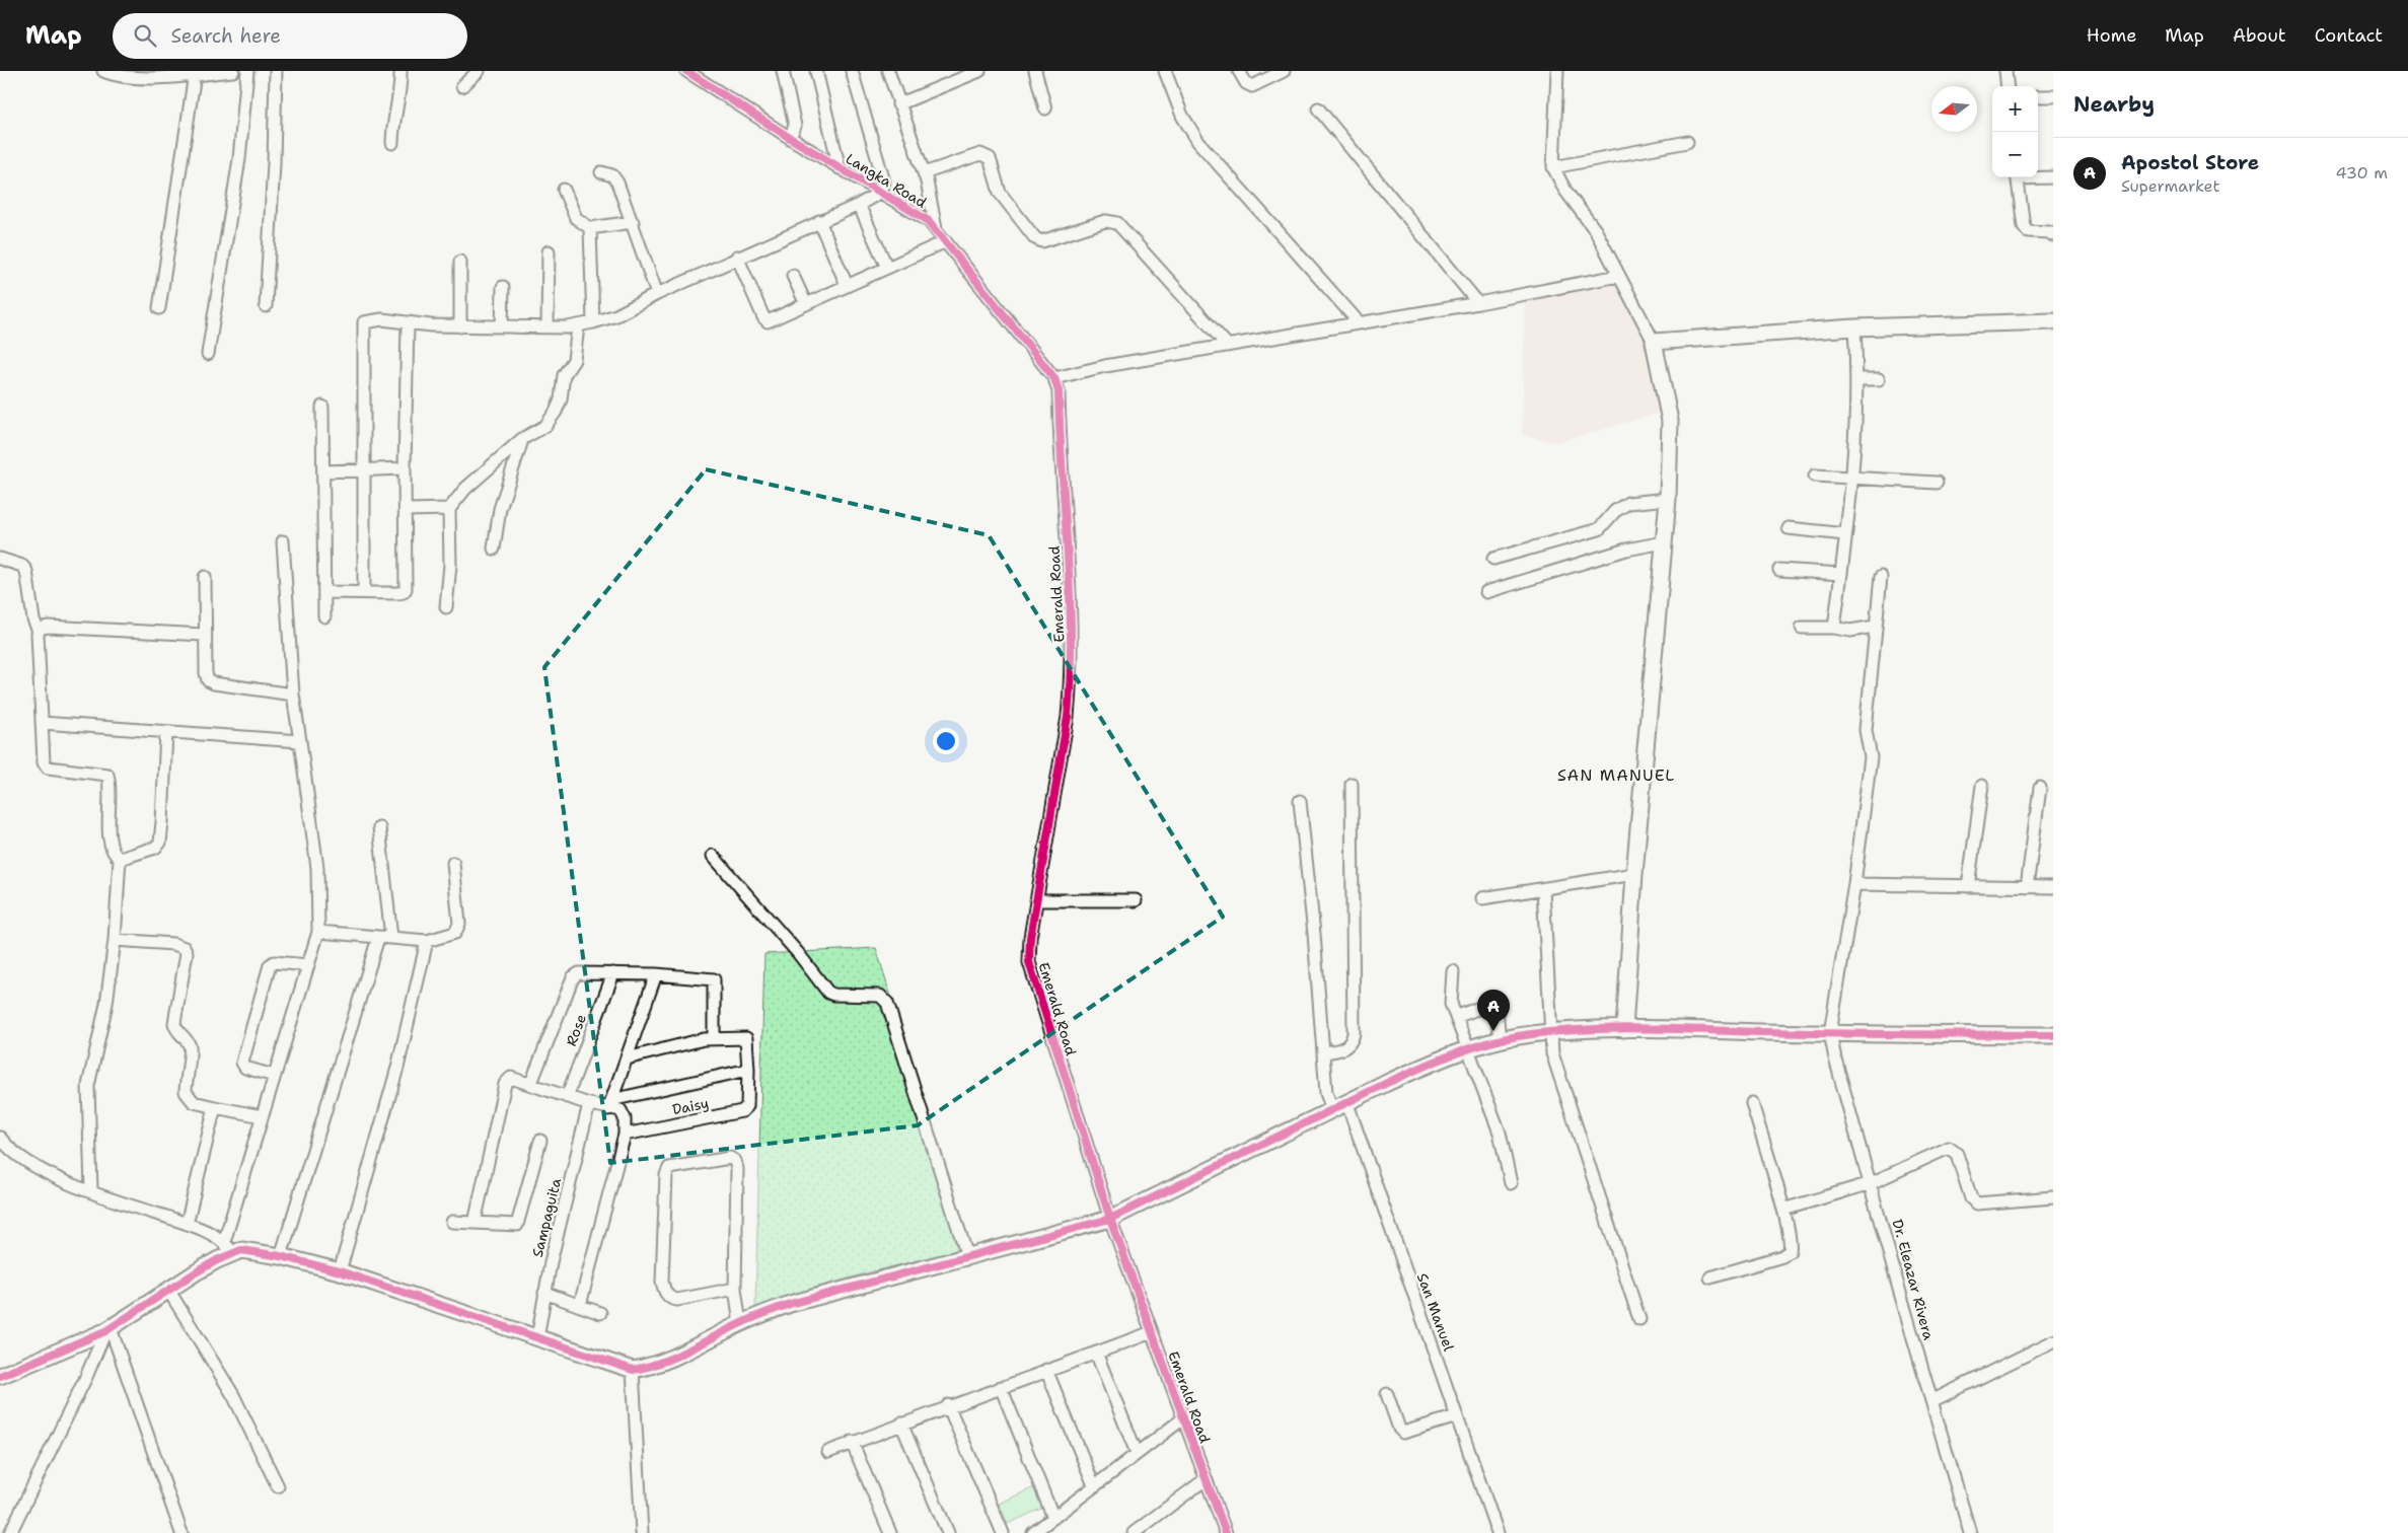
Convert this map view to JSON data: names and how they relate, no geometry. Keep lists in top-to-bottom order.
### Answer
{
  "streets": {
    "street": [
      "Langka Road",
      "Emerald Road",
      "Rose",
      "Daisy",
      "Sampaguita",
      "Dr. Eleazar Rivera",
      "San Manuel"
    ]
  },
  "crossings": [
    ["Langka Road", "Emerald Road"]
  ],
  "districts": ["SAN MANUEL"],
  "north": "left",
  "page": {
    "header": "Map",
    "search": "Search here",
    "nav": [
      "Home",
      "Map",
      "About",
      "Contact"
    ],
    "heading": "Nearby",
    "map_buttons": ["+", "−"],
    "list": [
      {
        "mark": "A",
        "name": "Apostol Store",
        "note": "Supermarket",
        "value": "430 m"
      }
    ],
    "pins": "A"
  }
}
